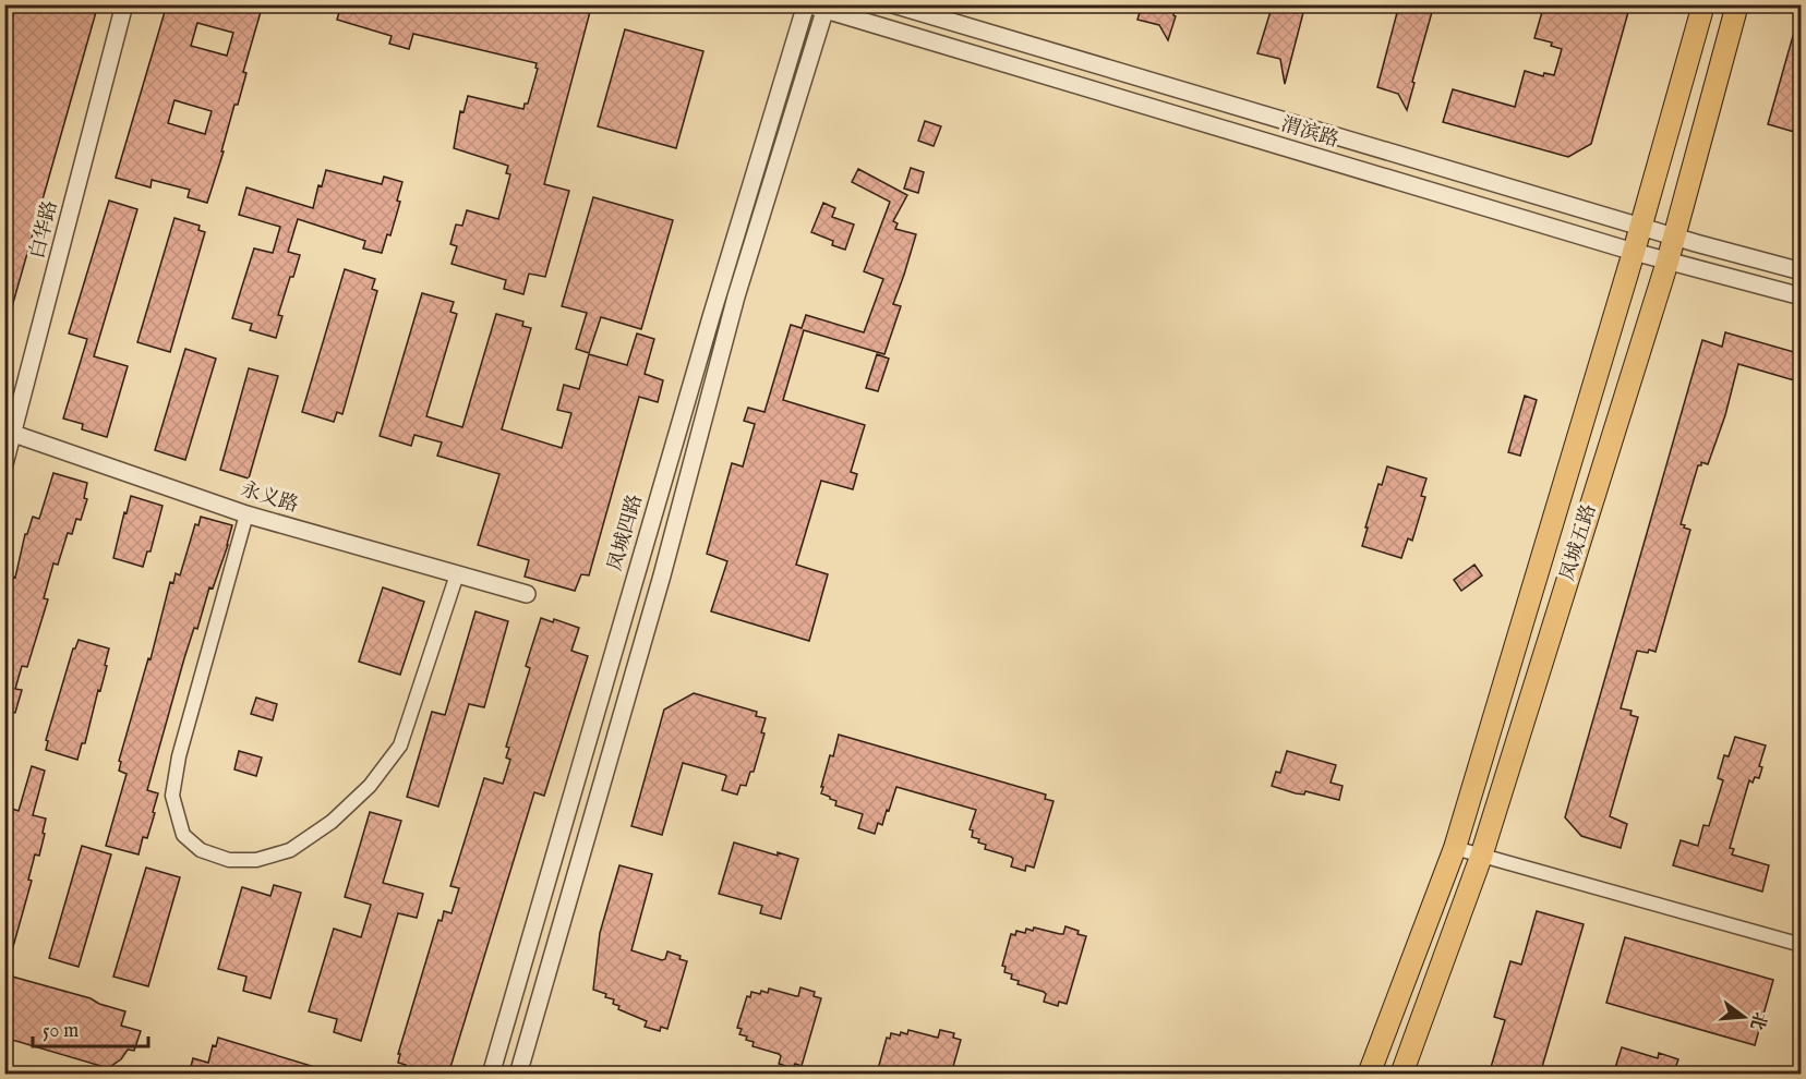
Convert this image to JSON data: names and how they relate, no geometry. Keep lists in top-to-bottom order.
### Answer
{
  "streets": {
    "main road": ["凤城五路"],
    "street": [
      "渭滨路",
      "白华路",
      "永义路",
      "凤城四路"
    ]
  },
  "crossings": [
    ["渭滨路", "凤城四路"],
    ["渭滨路", "凤城五路"],
    ["白华路", "永义路"]
  ],
  "scale_bar": "50 m",
  "north": "right"
}
